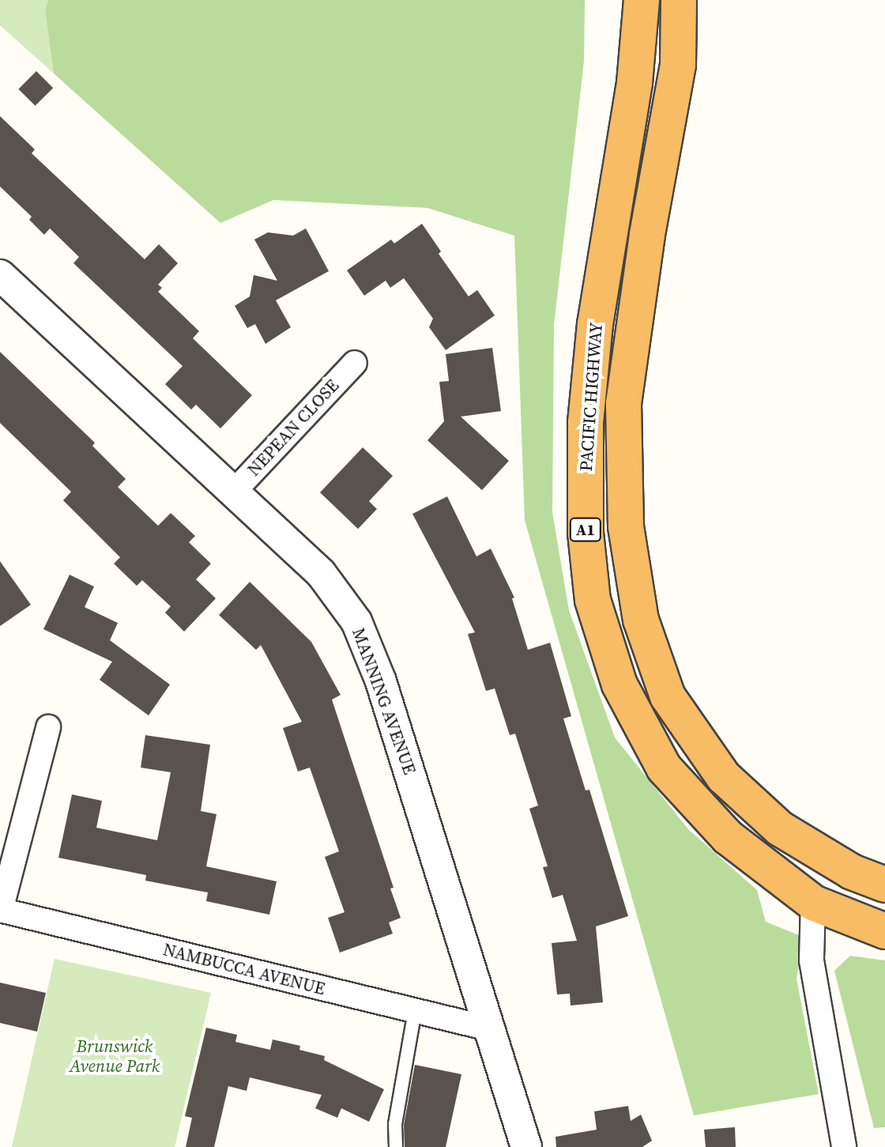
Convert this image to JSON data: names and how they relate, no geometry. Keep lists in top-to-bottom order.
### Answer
{
  "streets": {
    "highway": ["PACIFIC HIGHWAY", "A1"],
    "street": ["NEPEAN CLOSE", "MANNING AVENUE", "NAMBUCCA AVENUE"]
  },
  "crossings": [
    ["NEPEAN CLOSE", "MANNING AVENUE"],
    ["MANNING AVENUE", "NAMBUCCA AVENUE"]
  ],
  "parks": ["Brunswick Avenue Park"]
}
